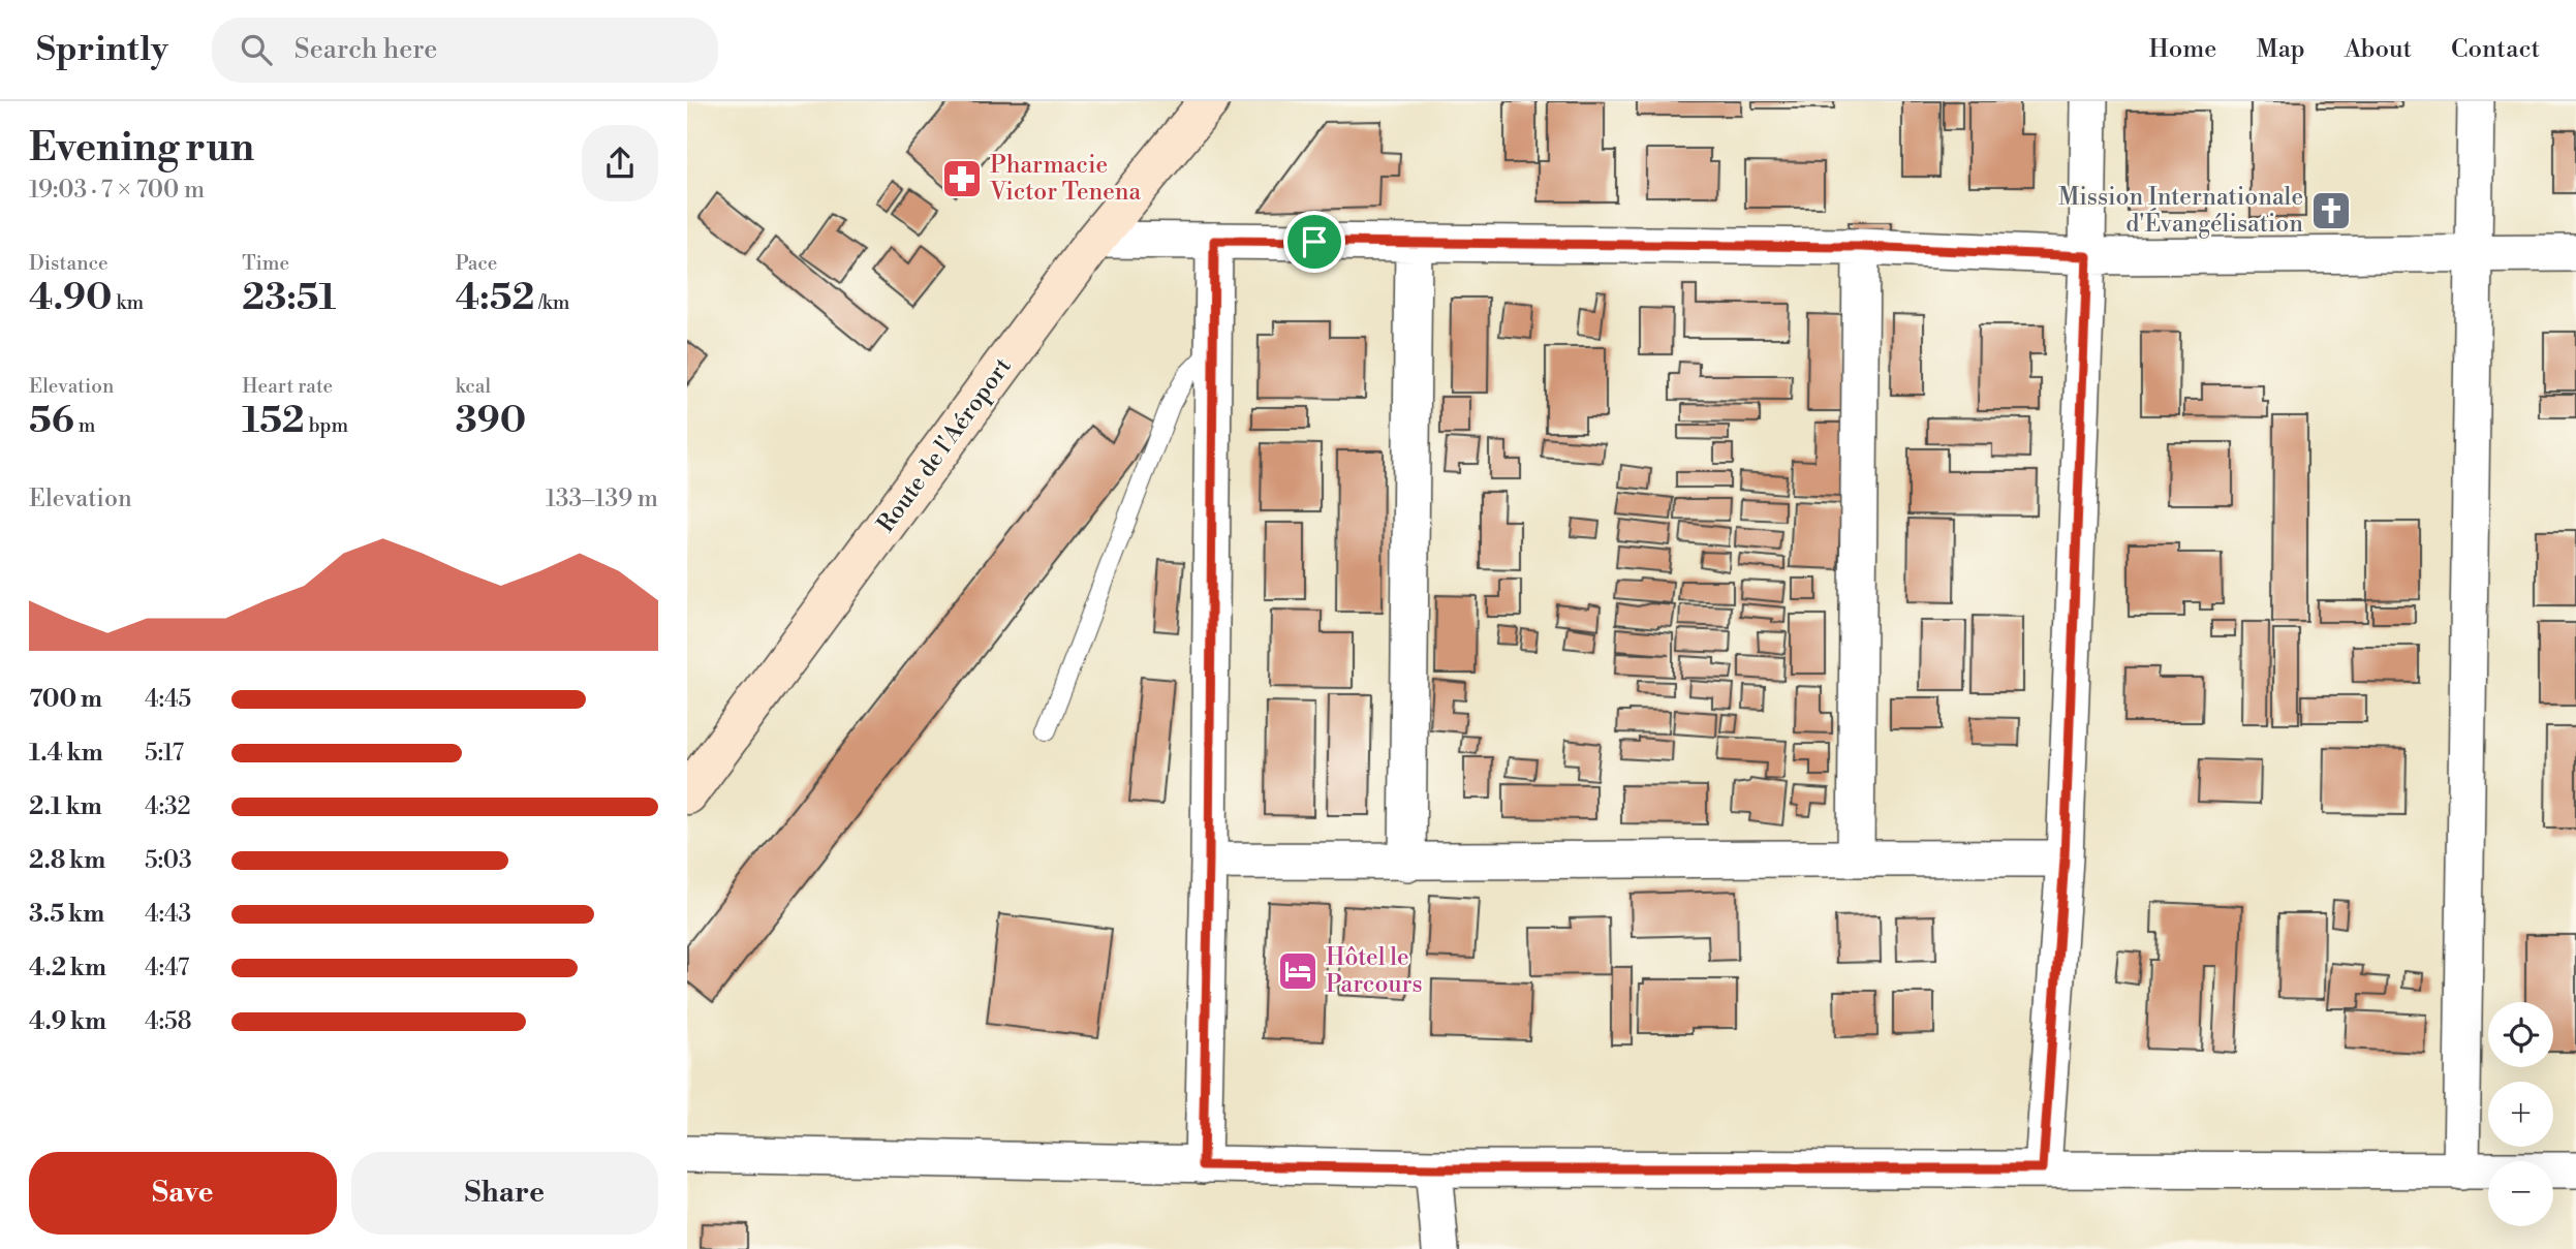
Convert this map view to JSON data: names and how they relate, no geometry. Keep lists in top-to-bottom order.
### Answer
{
  "streets": {
    "main road": ["Route de l'Aéroport"]
  },
  "places": {
    "pharmacy": ["Pharmacie Victor Tenena"],
    "church": ["Mission Internationale d'Évangélisation"],
    "hotel": ["Hôtel le Parcours"]
  },
  "page": {
    "header": "Sprintly",
    "search": "Search here",
    "nav": [
      "Home",
      "Map",
      "About",
      "Contact"
    ],
    "heading": ["Evening run", "19:03 · 7 × 700 m"],
    "stats": [
      ["Distance", "4.90 km"],
      ["Time", "23:51"],
      ["Pace", "4:52 /km"],
      ["Elevation", "56 m"],
      ["Heart rate", "152 bpm"],
      ["kcal", "390"]
    ],
    "chart": ["Elevation", "133–139 m"],
    "list": [
      {
        "name": "700 m",
        "note": "4:45"
      },
      {
        "name": "1.4 km",
        "note": "5:17"
      },
      {
        "name": "2.1 km",
        "note": "4:32"
      },
      {
        "name": "2.8 km",
        "note": "5:03"
      },
      {
        "name": "3.5 km",
        "note": "4:43"
      },
      {
        "name": "4.2 km",
        "note": "4:47"
      },
      {
        "name": "4.9 km",
        "note": "4:58"
      }
    ],
    "map_buttons": ["+", "−"],
    "buttons": ["Save", "Share"]
  }
}
